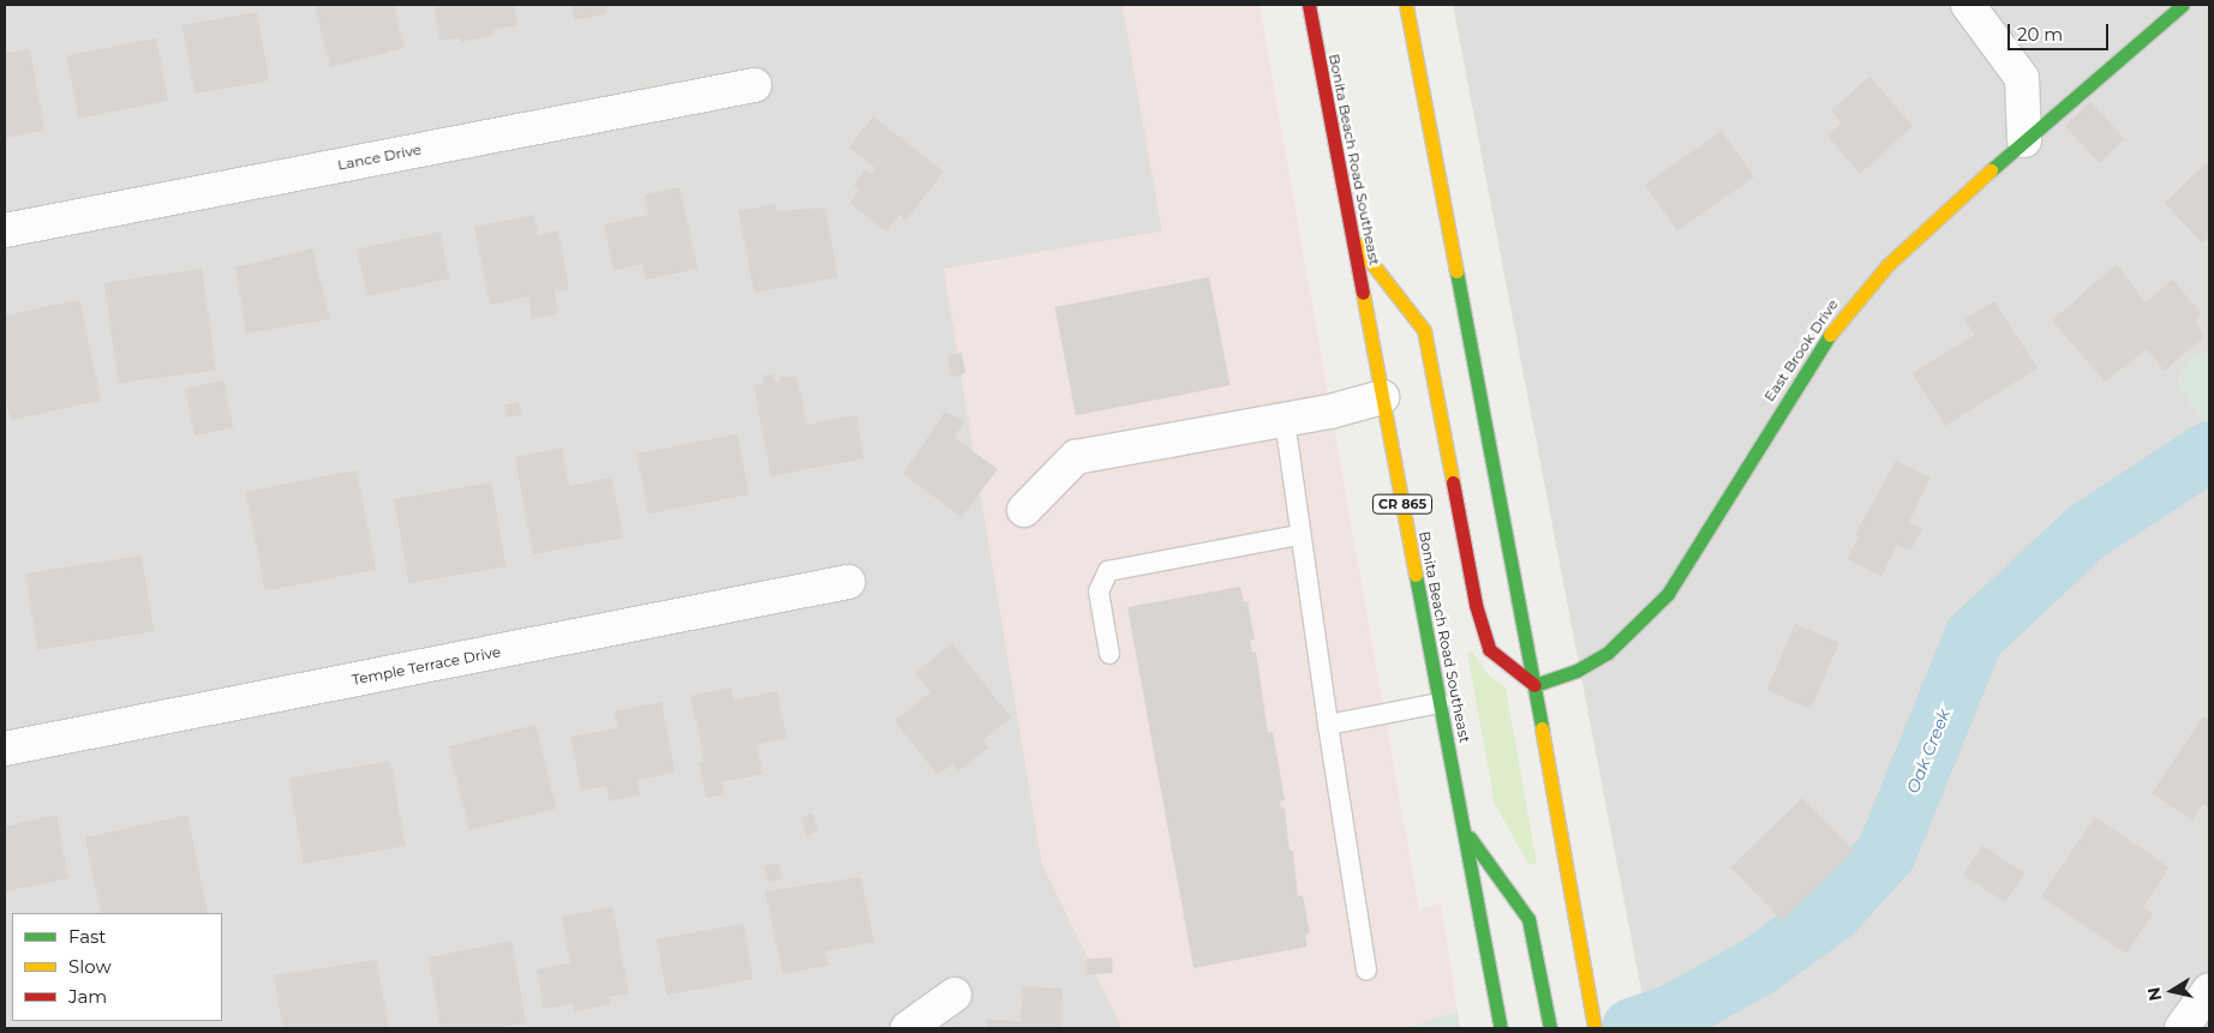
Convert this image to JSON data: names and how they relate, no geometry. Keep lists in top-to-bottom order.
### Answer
{
  "streets": {
    "main road": ["Bonita Beach Road Southeast", "East Brook Drive", "CR 865"],
    "street": ["Lance Drive", "Temple Terrace Drive"]
  },
  "water": ["Oak Creek"],
  "legend": ["Fast", "Slow", "Jam"],
  "scale_bar": "20 m",
  "north": "left"
}
